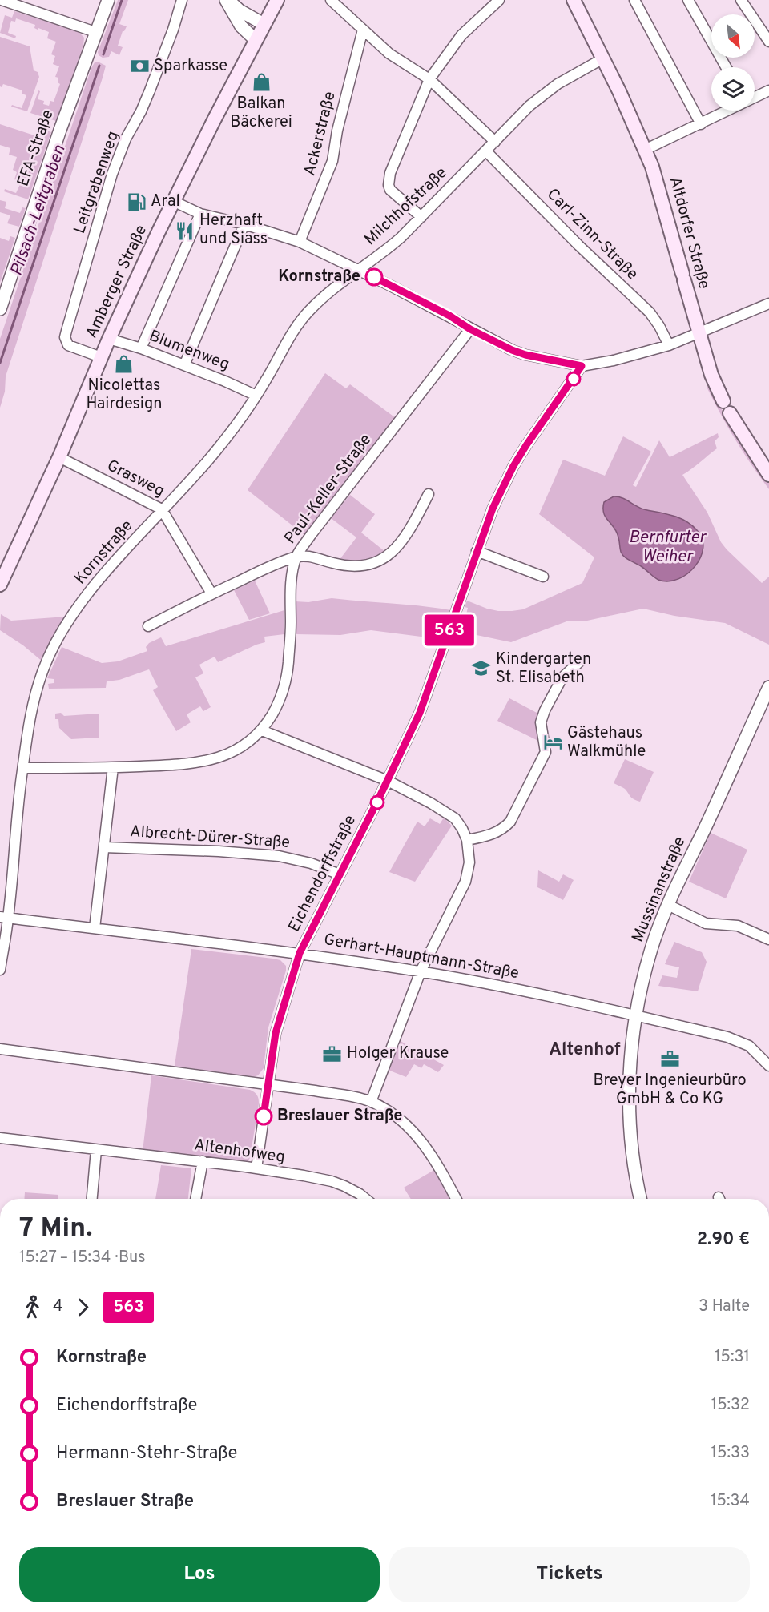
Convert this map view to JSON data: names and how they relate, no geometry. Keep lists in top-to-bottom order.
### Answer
{
  "streets": {
    "main road": ["Altdorfer Straße", "Amberger Straße"],
    "street": [
      "Ackerstraße",
      "EFA-Straße",
      "Leitgrabenweg",
      "Milchhofstraße",
      "Carl-Zinn-Straße",
      "Blumenweg",
      "Grasweg",
      "Paul-Keller-Straße",
      "Kornstraße",
      "Albrecht-Dürer-Straße",
      "Eichendorffstraße",
      "Mussinanstraße",
      "Gerhart-Hauptmann-Straße",
      "Altenhofweg"
    ]
  },
  "crossings": [
    ["Leitgrabenweg", "Amberger Straße"],
    ["Milchhofstraße", "Altdorfer Straße"],
    ["Milchhofstraße", "Carl-Zinn-Straße"],
    ["Milchhofstraße", "Kornstraße"],
    ["Amberger Straße", "Blumenweg"],
    ["Amberger Straße", "Grasweg"],
    ["Blumenweg", "Kornstraße"],
    ["Grasweg", "Kornstraße"],
    ["Paul-Keller-Straße", "Kornstraße"],
    ["Kornstraße", "Gerhart-Hauptmann-Straße"],
    ["Albrecht-Dürer-Straße", "Eichendorffstraße"],
    ["Eichendorffstraße", "Gerhart-Hauptmann-Straße"],
    ["Eichendorffstraße", "Altenhofweg"],
    ["Mussinanstraße", "Gerhart-Hauptmann-Straße"]
  ],
  "districts": ["Altenhof"],
  "water": ["Pilsach-Leitgraben", "Bernfurter Weiher"],
  "places": {
    "bank": ["Sparkasse"],
    "shop": ["Balkan Bäckerei", "Nicolettas Hairdesign"],
    "fuel station": ["Aral"],
    "restaurant": ["Herzhaft und Siass"],
    "other": ["Kornstraße", "Breslauer Straße"],
    "school or university": ["Kindergarten St. Elisabeth"],
    "hotel": ["Gästehaus Walkmühle"],
    "office": ["Holger Krause", "Breyer Ingenieurbüro GmbH & Co KG"]
  },
  "lines": ["bus line 563"],
  "north": "bottom right",
  "page": {
    "on_map": "563",
    "heading": ["7 Min.", "15:27 – 15:34 · Bus", "2.90 €"],
    "legs": ["4", "563", "3 Halte"],
    "list": [
      {
        "name": "Kornstraße",
        "value": "15:31"
      },
      {
        "name": "Eichendorffstraße",
        "value": "15:32"
      },
      {
        "name": "Hermann-Stehr-Straße",
        "value": "15:33"
      },
      {
        "name": "Breslauer Straße",
        "value": "15:34"
      }
    ],
    "buttons": ["Los", "Tickets"]
  }
}
